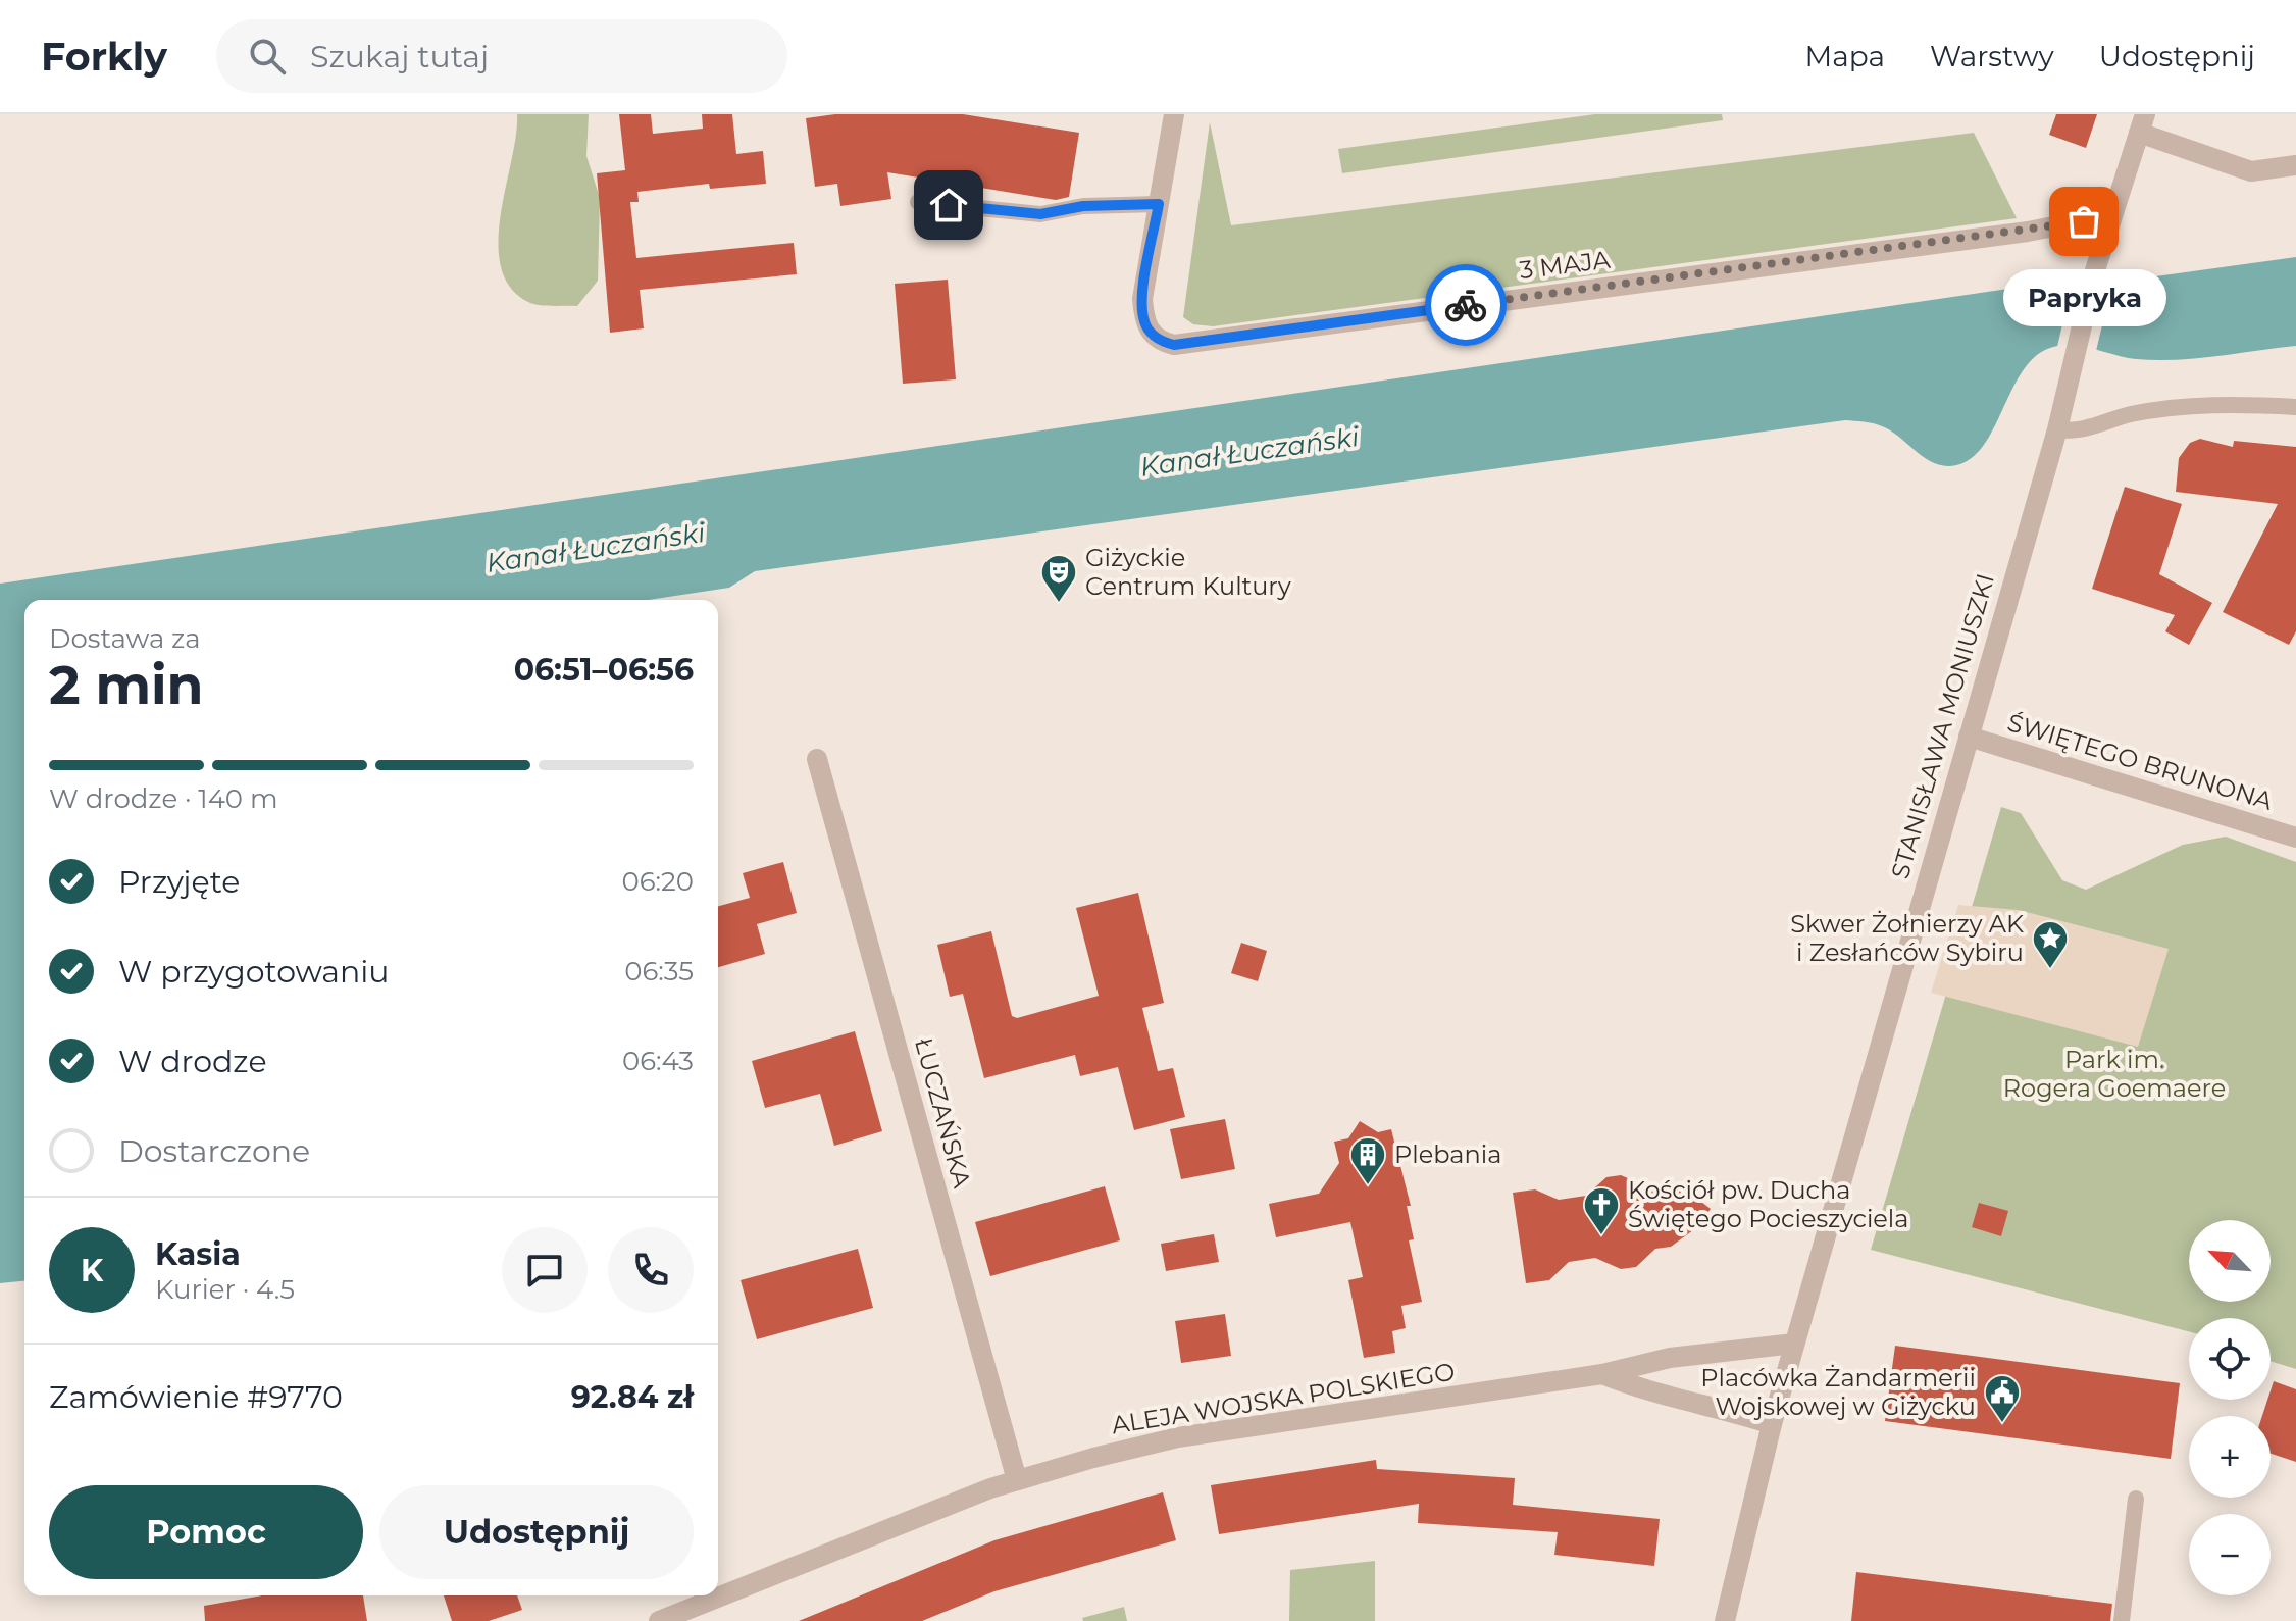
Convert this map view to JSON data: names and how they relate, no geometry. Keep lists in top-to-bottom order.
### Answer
{
  "streets": {
    "street": [
      "3 MAJA",
      "STANISŁAWA MONIUSZKI",
      "ŚWIĘTEGO BRUNONA",
      "ŁUCZAŃSKA",
      "ALEJA WOJSKA POLSKIEGO"
    ]
  },
  "crossings": [
    ["3 MAJA", "STANISŁAWA MONIUSZKI"],
    ["STANISŁAWA MONIUSZKI", "ŚWIĘTEGO BRUNONA"],
    ["STANISŁAWA MONIUSZKI", "ALEJA WOJSKA POLSKIEGO"],
    ["ŁUCZAŃSKA", "ALEJA WOJSKA POLSKIEGO"]
  ],
  "water": ["Kanał Łuczański"],
  "parks": ["Park im. Rogera Goemaere"],
  "places": {
    "other": ["Papryka"],
    "theatre": ["Giżyckie Centrum Kultury"],
    "place": ["Skwer Żołnierzy AK i Zesłańców Sybiru"],
    "building": ["Plebania"],
    "church": ["Kościół pw. Ducha Świętego Pocieszyciela"],
    "public building": ["Placówka Żandarmerii Wojskowej w Giżycku"]
  },
  "north": "top left",
  "page": {
    "header": "Forkly",
    "search": "Szukaj tutaj",
    "nav": ["Mapa", "Warstwy", "Udostępnij"],
    "bubble": "Papryka",
    "heading": ["2 min", "Dostawa za", "06:51–06:56"],
    "panel": [
      "Kasia",
      "Kurier · 4.5",
      "Zamówienie #9770",
      "92.84 zł"
    ],
    "bar": "W drodze · 140 m",
    "list": [
      ["Przyjęte", "06:20"],
      ["W przygotowaniu", "06:35"],
      ["W drodze", "06:43"],
      "Dostarczone"
    ],
    "map_buttons": ["+", "−"],
    "round": "K",
    "buttons": ["Pomoc", "Udostępnij"]
  }
}
